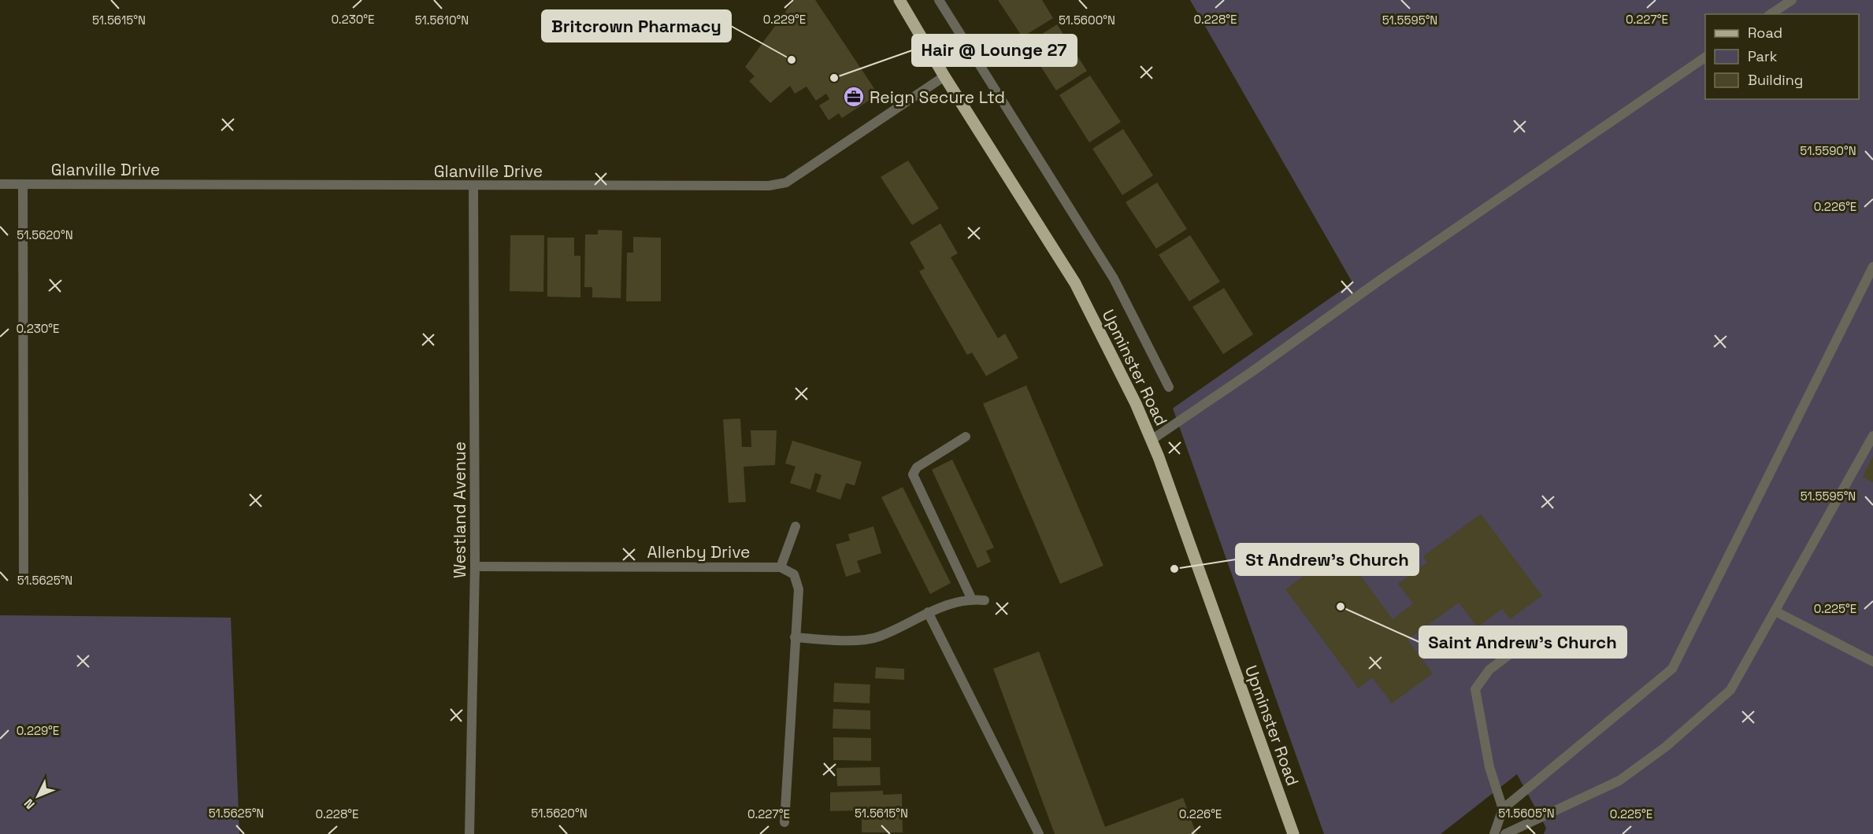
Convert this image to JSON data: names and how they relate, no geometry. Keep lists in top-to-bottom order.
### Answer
{
  "streets": {
    "main road": ["Upminster Road"],
    "street": ["Glanville Drive", "Westland Avenue", "Allenby Drive"]
  },
  "crossings": [
    ["Glanville Drive", "Upminster Road"],
    ["Glanville Drive", "Westland Avenue"],
    ["Westland Avenue", "Allenby Drive"]
  ],
  "places": {
    "other": [
      "Britcrown Pharmacy",
      "Hair @ Lounge 27",
      "St Andrew's Church",
      "Saint Andrew's Church"
    ],
    "office": ["Reign Secure Ltd"]
  },
  "legend": ["Road", "Park", "Building"],
  "north": "bottom left",
  "coordinates": [
    "0.230°E",
    "0.229°E",
    "0.228°E",
    "0.227°E",
    "51.5595°N",
    "51.5615°N",
    "51.5610°N",
    "51.5600°N",
    "51.5590°N",
    "0.226°E",
    "51.5620°N",
    "51.5625°N",
    "0.225°E",
    "51.5605°N"
  ]
}
